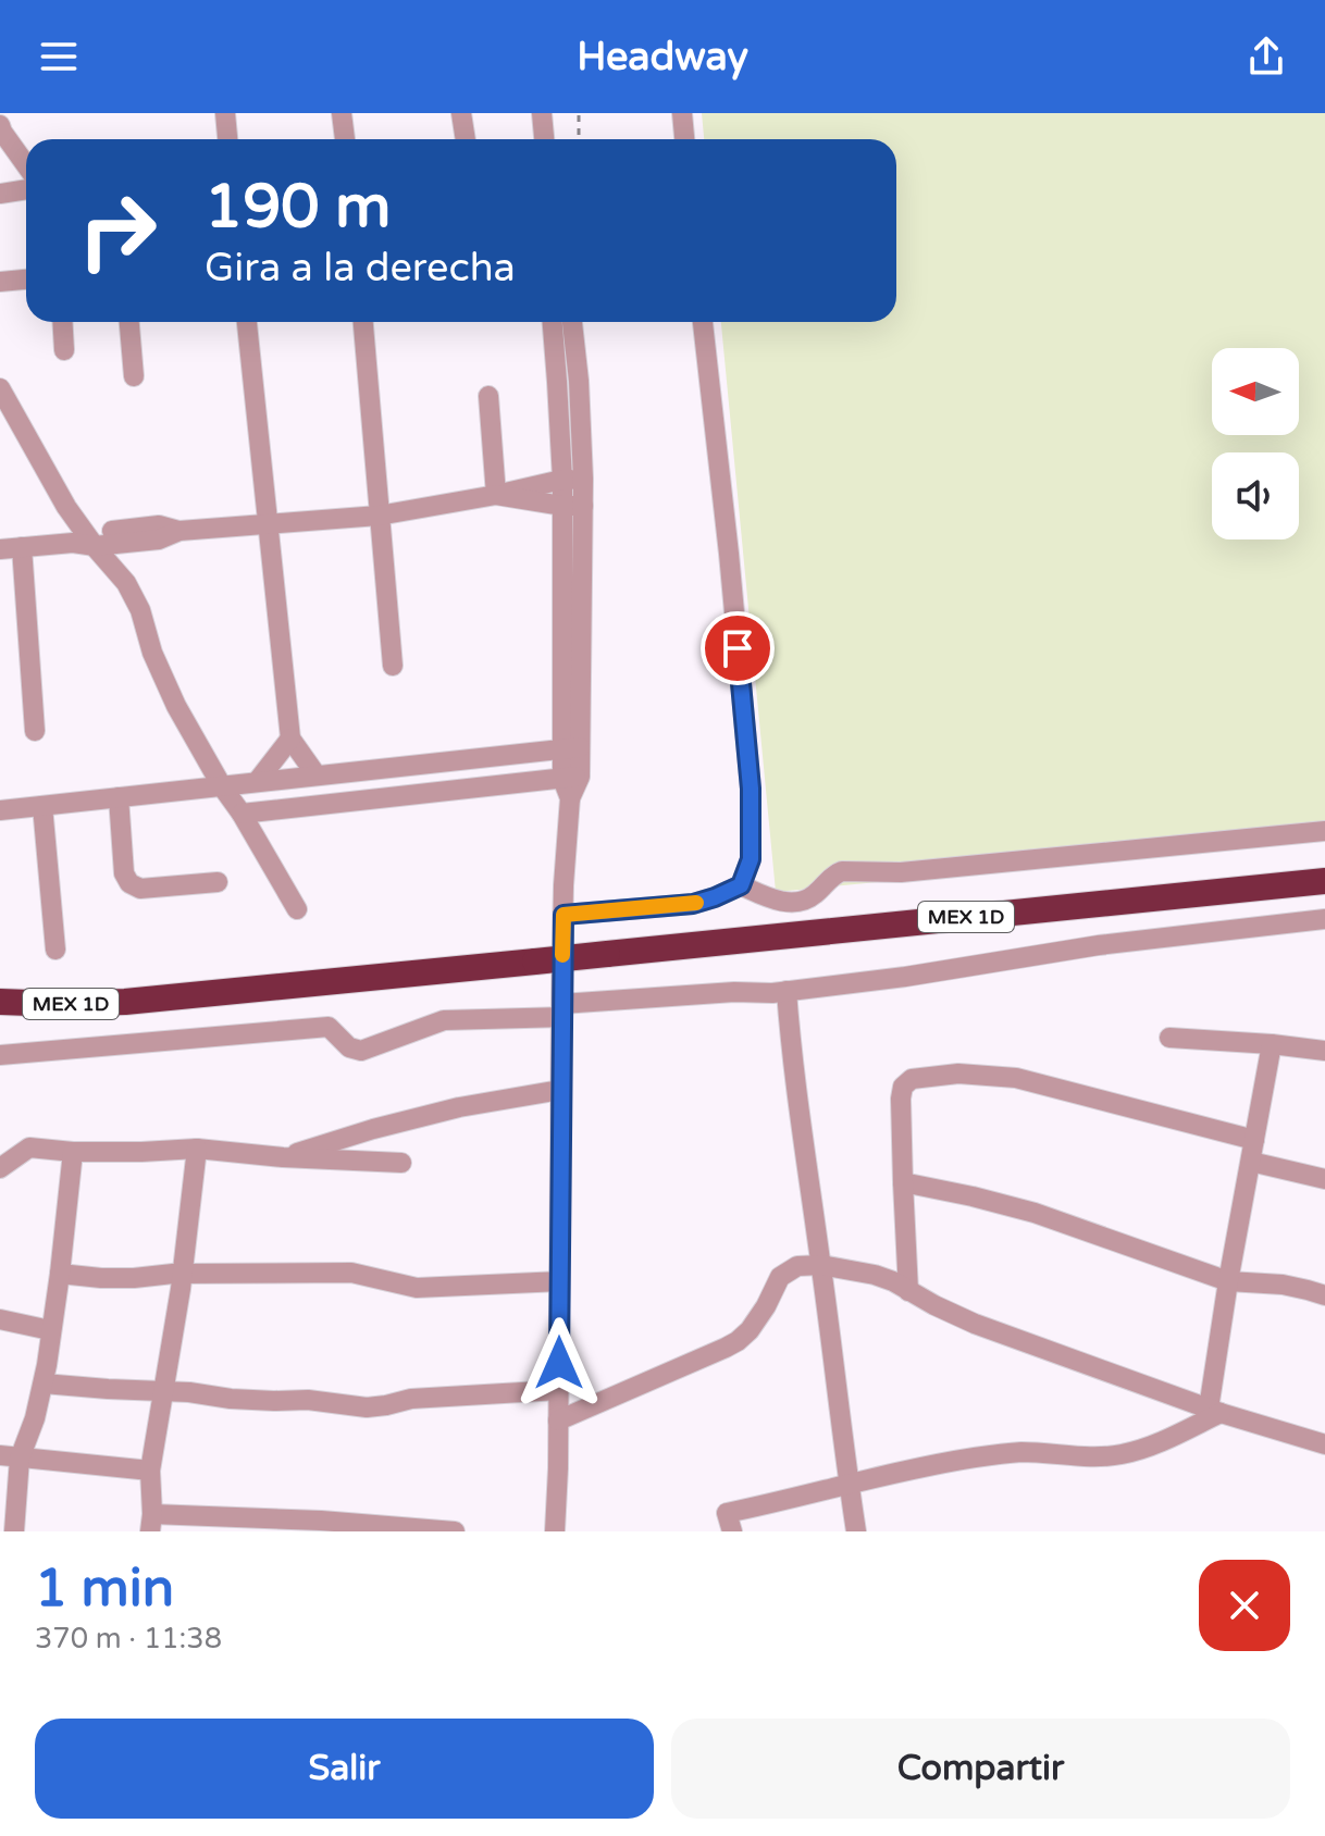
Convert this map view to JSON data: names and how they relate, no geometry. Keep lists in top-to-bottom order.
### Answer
{
  "streets": {
    "highway": ["MEX 1D"]
  },
  "north": "left",
  "page": {
    "header": "Headway",
    "turn": ["190 m", "Gira a la derecha"],
    "heading": ["1 min", "370 m · 11:38"],
    "buttons": ["Salir", "Compartir"]
  }
}
